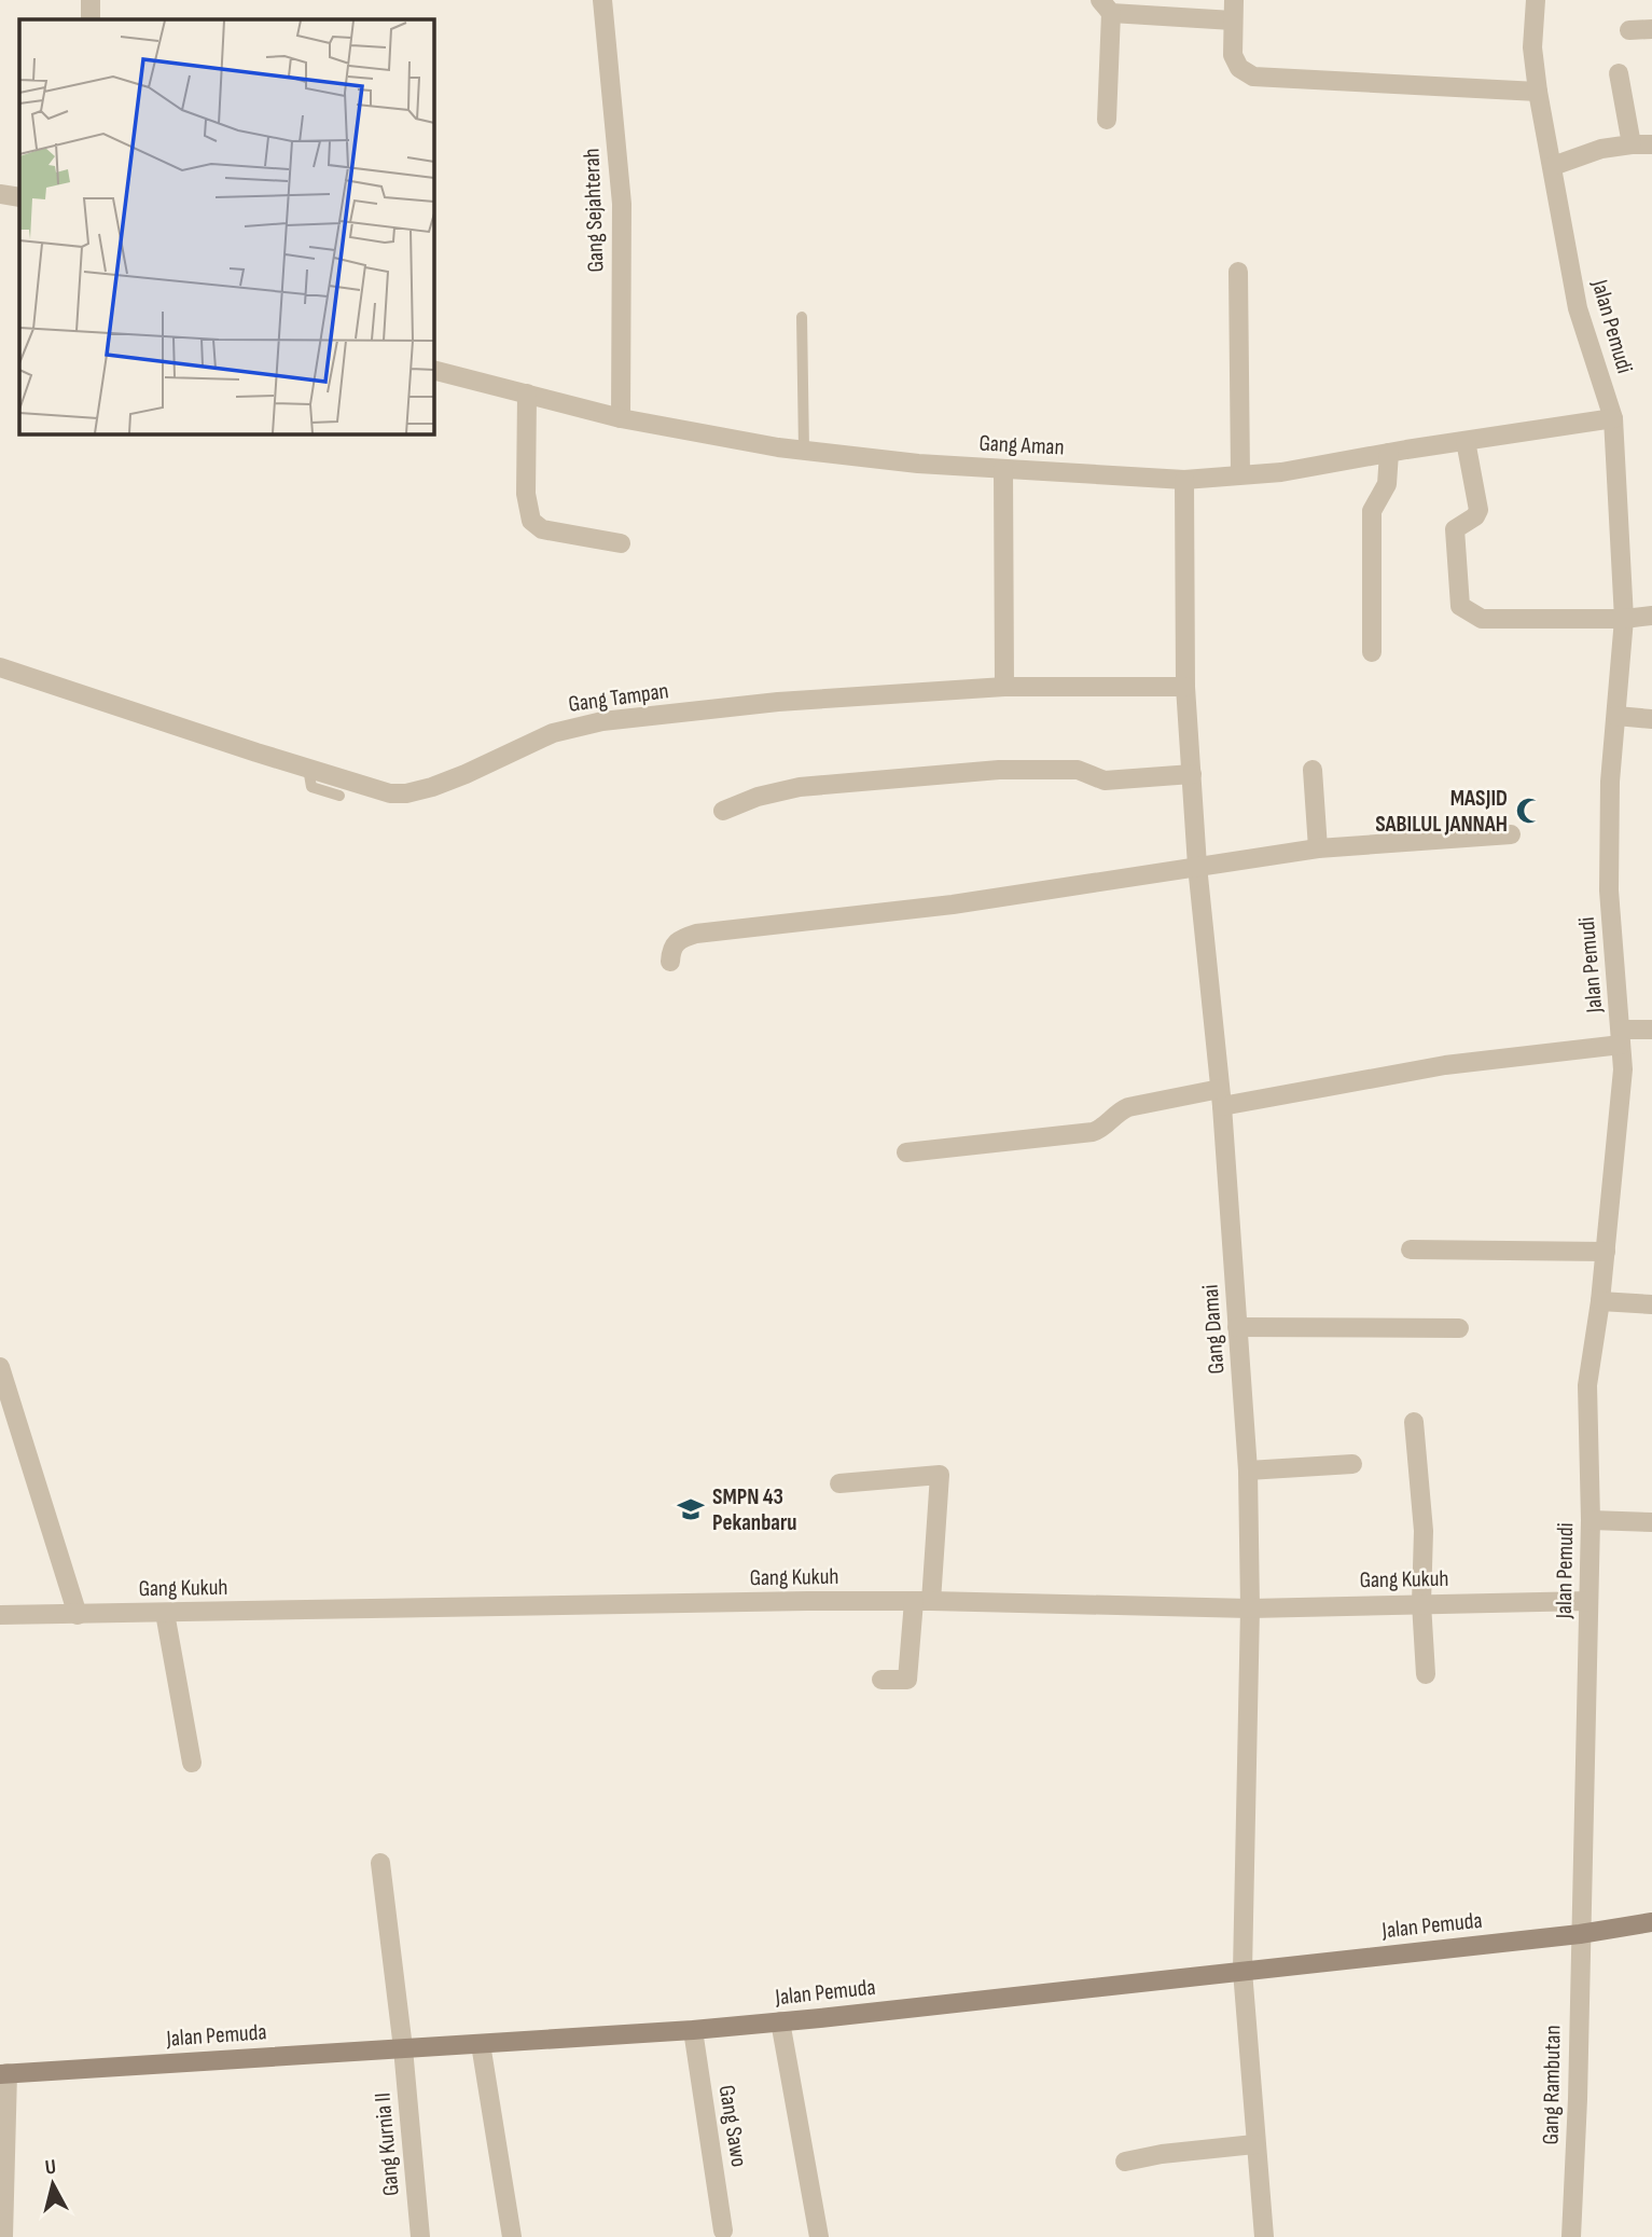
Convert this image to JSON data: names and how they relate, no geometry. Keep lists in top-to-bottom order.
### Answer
{
  "streets": {
    "main road": ["Jalan Pemuda"],
    "street": [
      "Gang Sejahterah",
      "Jalan Pemudi",
      "Gang Aman",
      "Gang Tampan",
      "Gang Damai",
      "Gang Kukuh",
      "Gang Rambutan",
      "Gang Sawo",
      "Gang Kurnia II"
    ]
  },
  "crossings": [
    ["Gang Sejahterah", "Gang Aman"],
    ["Jalan Pemudi", "Gang Aman"],
    ["Jalan Pemudi", "Gang Kukuh"],
    ["Jalan Pemudi", "Jalan Pemuda"],
    ["Jalan Pemudi", "Gang Rambutan"],
    ["Gang Aman", "Gang Damai"],
    ["Gang Tampan", "Gang Damai"],
    ["Gang Damai", "Gang Kukuh"],
    ["Gang Damai", "Jalan Pemuda"],
    ["Jalan Pemuda", "Gang Rambutan"],
    ["Jalan Pemuda", "Gang Sawo"],
    ["Jalan Pemuda", "Gang Kurnia II"]
  ],
  "places": {
    "mosque": ["MASJID SABILUL JANNAH"],
    "school or university": ["SMPN 43 Pekanbaru"]
  },
  "north": "top"
}
